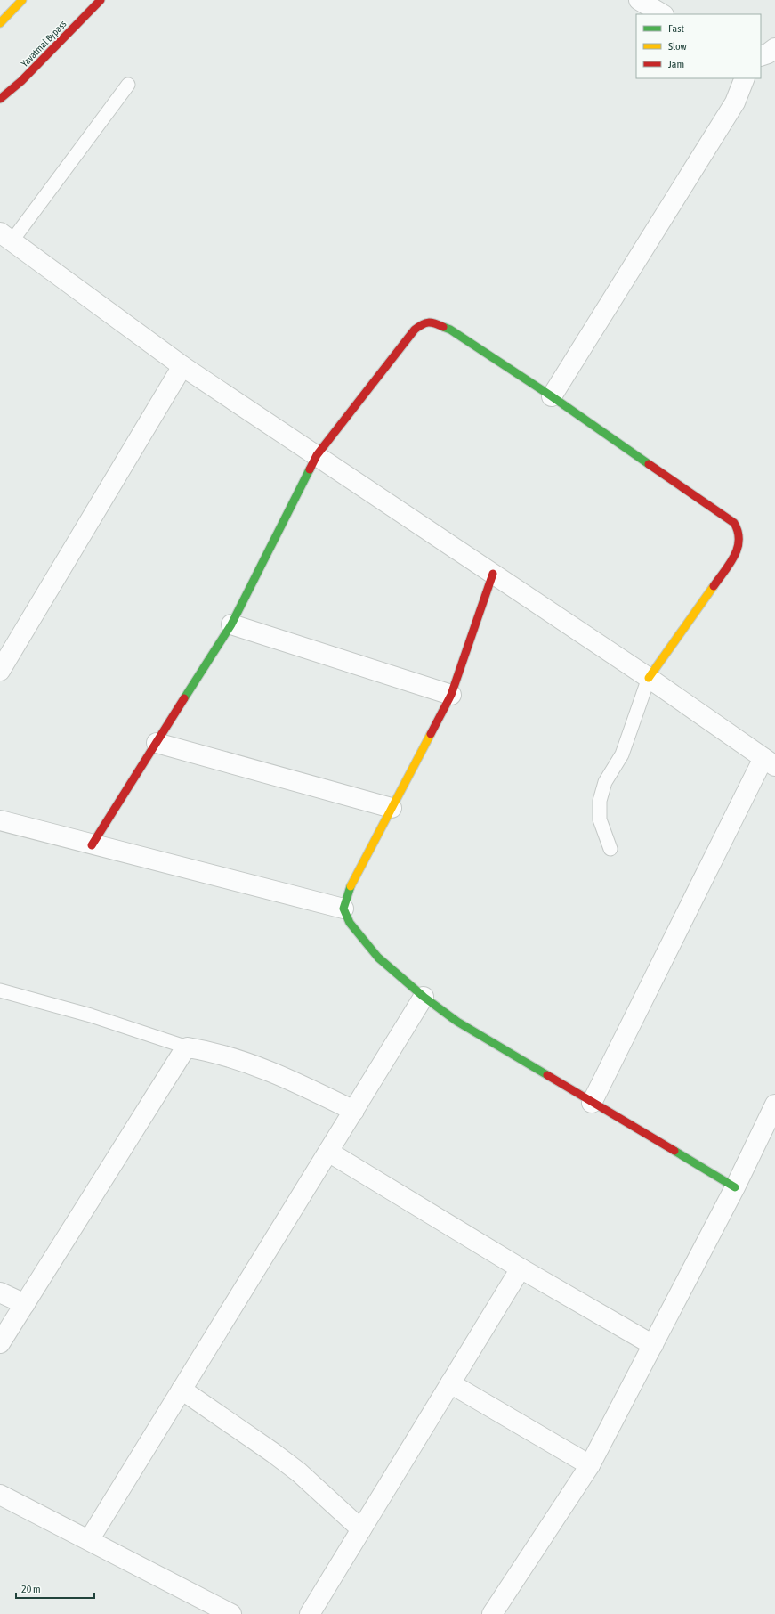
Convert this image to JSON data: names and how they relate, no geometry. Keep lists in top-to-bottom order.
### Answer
{
  "streets": {
    "main road": ["Yavatmal Bypass"]
  },
  "legend": ["Fast", "Slow", "Jam"],
  "scale_bar": "20 m"
}
